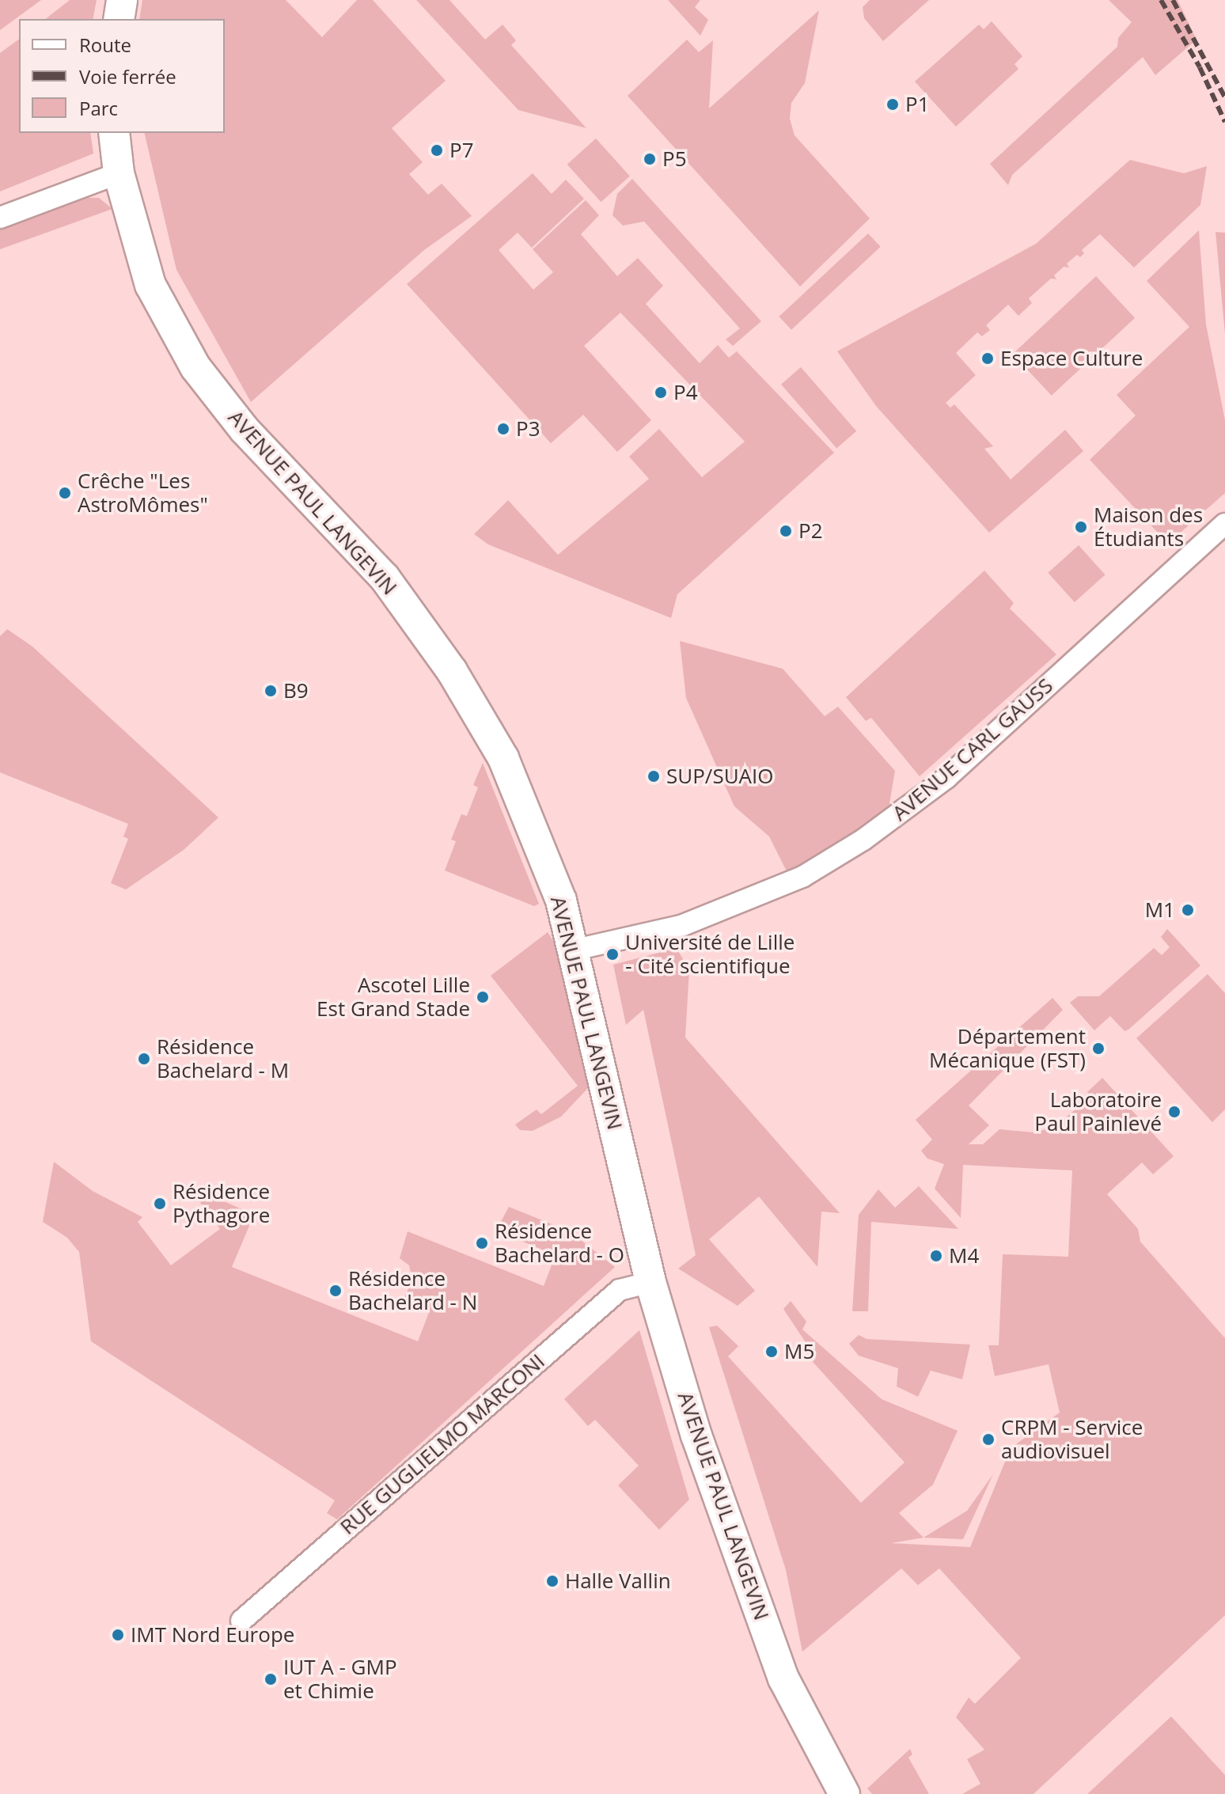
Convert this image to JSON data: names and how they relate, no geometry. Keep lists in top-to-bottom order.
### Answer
{
  "streets": {
    "street": ["AVENUE PAUL LANGEVIN", "AVENUE CARL GAUSS", "RUE GUGLIELMO MARCONI"]
  },
  "crossings": [
    ["AVENUE PAUL LANGEVIN", "AVENUE CARL GAUSS"],
    ["AVENUE PAUL LANGEVIN", "RUE GUGLIELMO MARCONI"]
  ],
  "places": [
    "P1",
    "P7",
    "P5",
    "Espace Culture",
    "P4",
    "P3",
    "Crêche \"Les AstroMômes\"",
    "Maison des Étudiants",
    "P2",
    "B9",
    "SUP/SUAIO",
    "M1",
    "Université de Lille ‐ Cité scientifique",
    "Ascotel Lille Est Grand Stade",
    "Département Mécanique (FST)",
    "Résidence Bachelard - M",
    "Laboratoire Paul Painlevé",
    "Résidence Pythagore",
    "Résidence Bachelard - O",
    "M4",
    "Résidence Bachelard - N",
    "M5",
    "CRPM - Service audiovisuel",
    "Halle Vallin",
    "IMT Nord Europe",
    "IUT A - GMP et Chimie"
  ],
  "legend": ["Route", "Voie ferrée", "Parc"]
}
